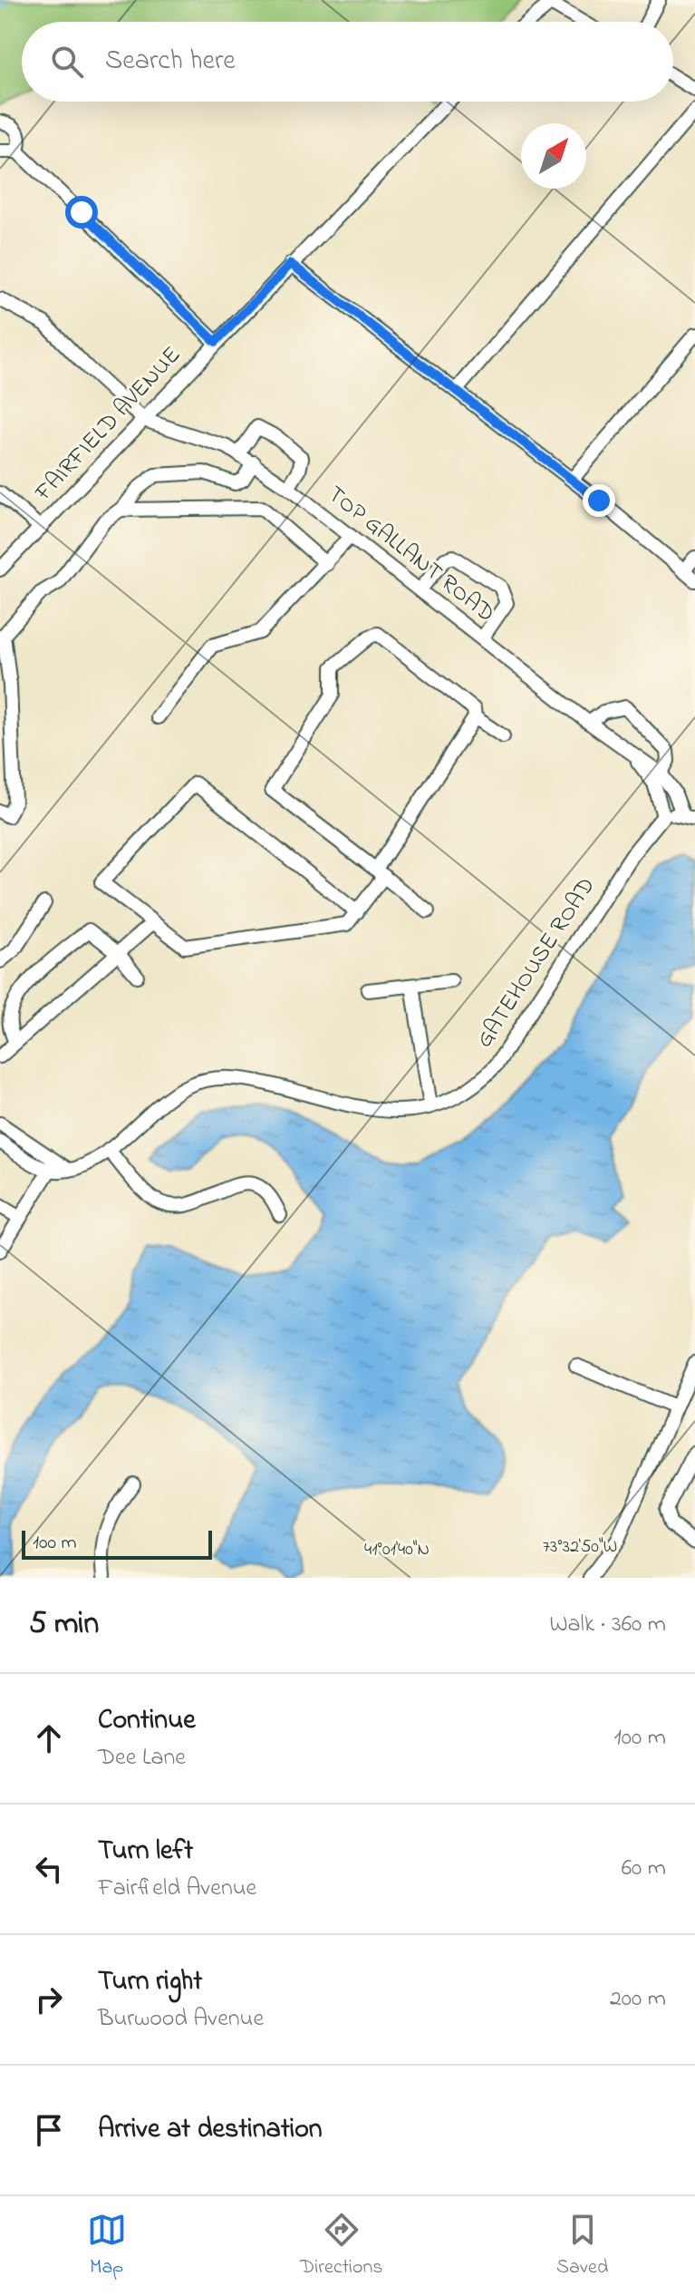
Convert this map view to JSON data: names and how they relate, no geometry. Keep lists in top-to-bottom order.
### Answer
{
  "streets": {
    "street": ["FAIRFIELD AVENUE", "TOP GALLANT ROAD", "GATEHOUSE ROAD"]
  },
  "crossings": [
    ["FAIRFIELD AVENUE", "TOP GALLANT ROAD"],
    ["TOP GALLANT ROAD", "GATEHOUSE ROAD"]
  ],
  "scale_bar": "100 m",
  "north": "top right",
  "page": {
    "search": "Search here",
    "scale": "100 m",
    "heading": ["5 min", "Walk · 360 m"],
    "list": [
      ["Continue", "Dee Lane", "100 m"],
      ["Turn left", "Fairfield Avenue", "60 m"],
      ["Turn right", "Burwood Avenue", "200 m"],
      "Arrive at destination"
    ],
    "nav": ["Map", "Directions", "Saved"]
  },
  "coordinates": ["73°32'50\"W", "41°01'40\"N"]
}
